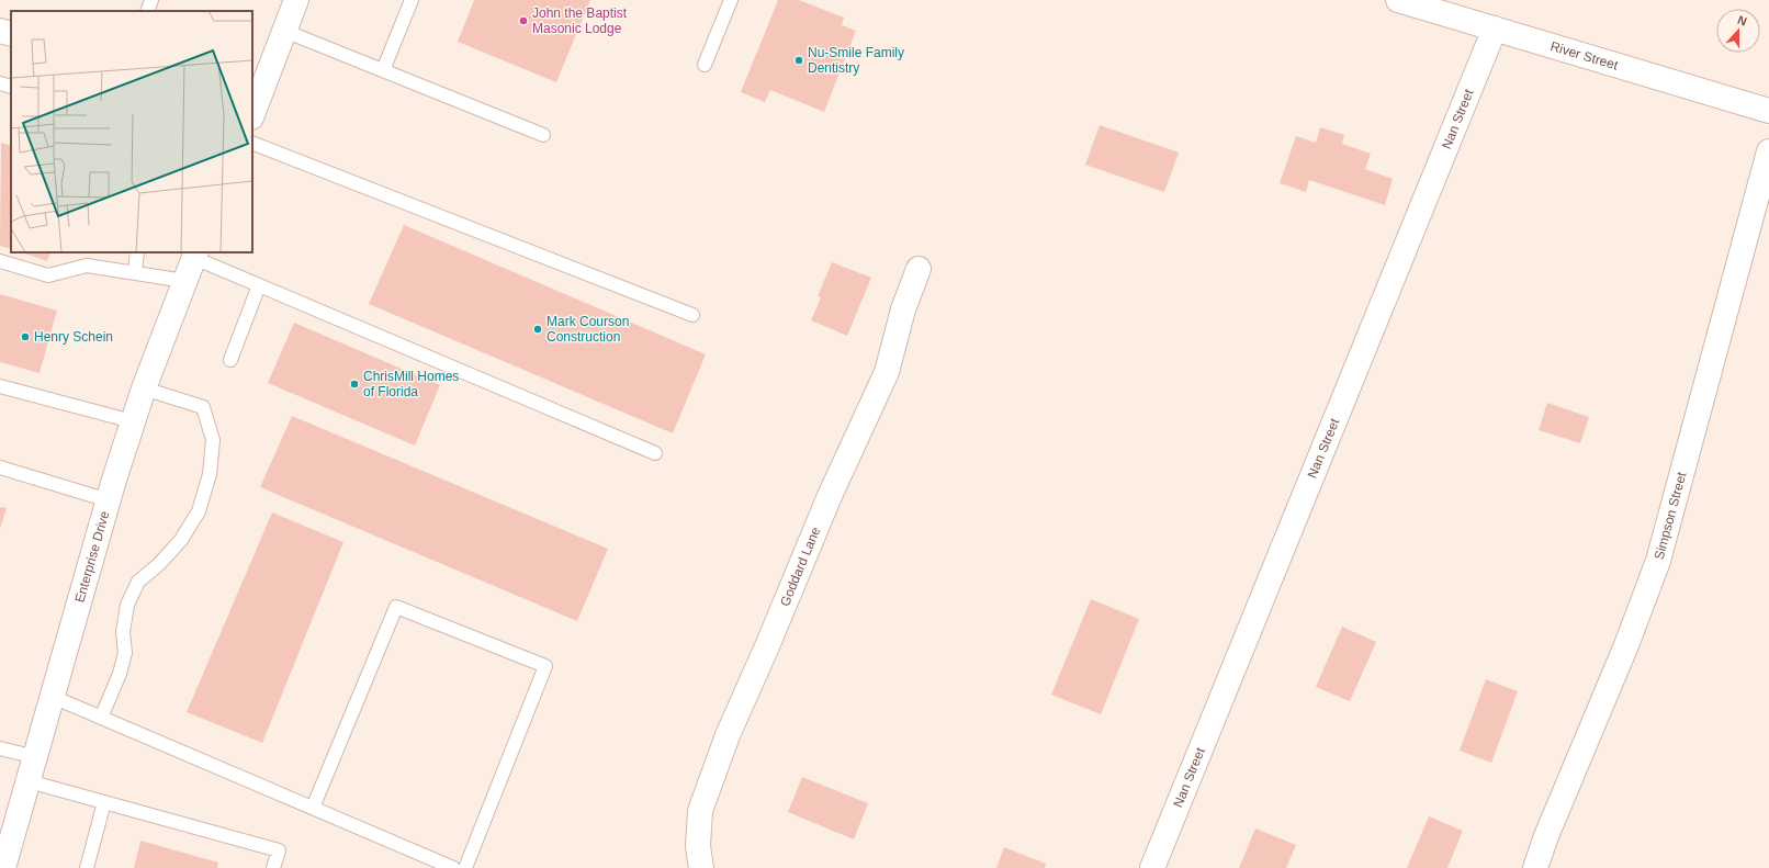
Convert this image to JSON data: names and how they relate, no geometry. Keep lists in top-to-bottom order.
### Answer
{
  "streets": {
    "street": [
      "River Street",
      "Nan Street",
      "Simpson Street",
      "Enterprise Drive",
      "Goddard Lane"
    ]
  },
  "crossings": [
    ["River Street", "Nan Street"]
  ],
  "places": [
    "John the Baptist Masonic Lodge",
    "Nu-Smile Family Dentistry",
    "Mark Courson Construction",
    "Henry Schein",
    "ChrisMill Homes of Florida"
  ],
  "north": "top"
}
